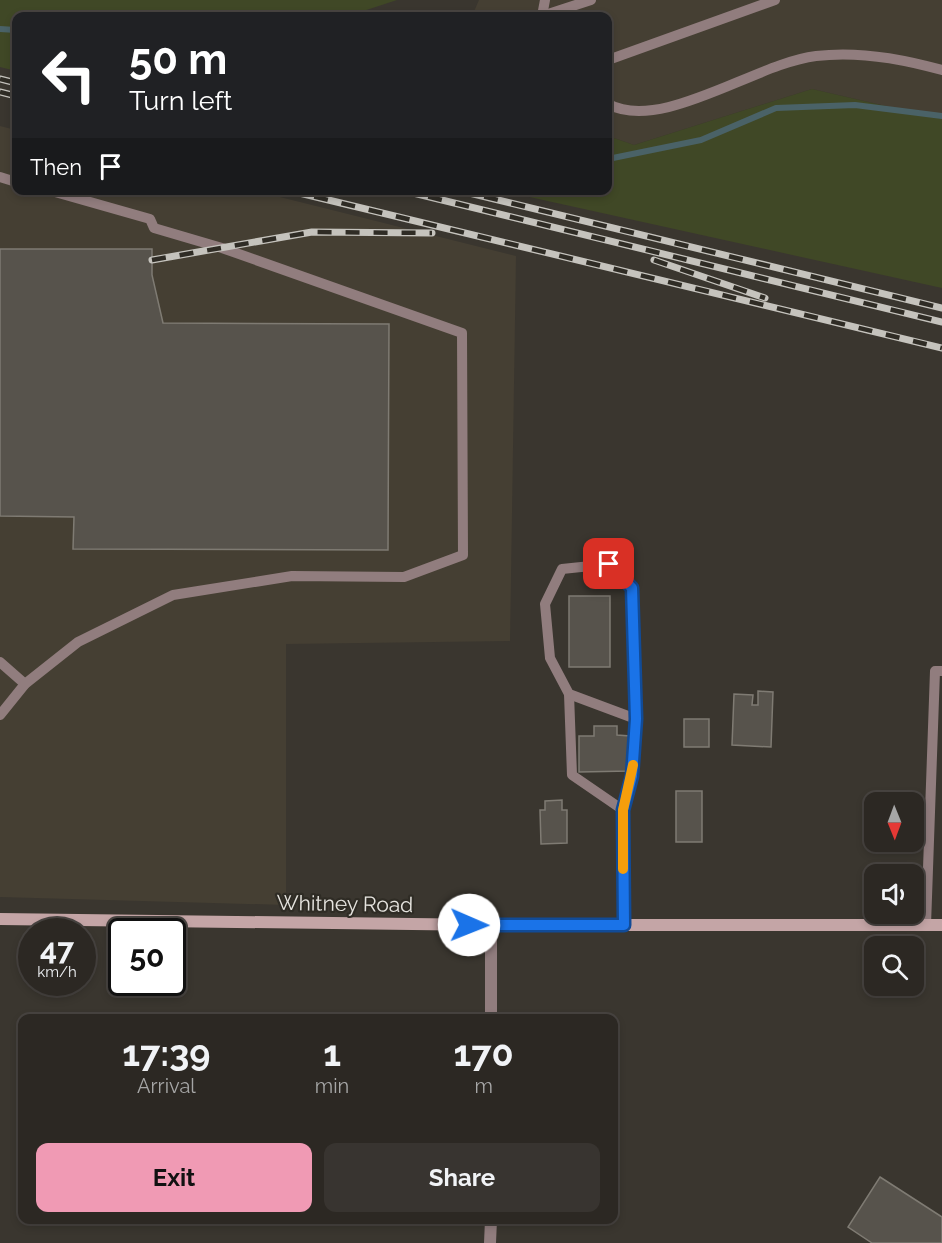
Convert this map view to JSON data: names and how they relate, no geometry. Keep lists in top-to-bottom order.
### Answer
{
  "streets": {
    "main road": ["Whitney Road"]
  },
  "north": "bottom",
  "page": {
    "turn": ["50 m", "Turn left"],
    "then": "Then",
    "speed": "47 km/h",
    "limit": "50",
    "eta": [
      "17:39",
      "Arrival",
      "1",
      "min",
      "170",
      "m"
    ],
    "buttons": ["Exit", "Share"]
  }
}
